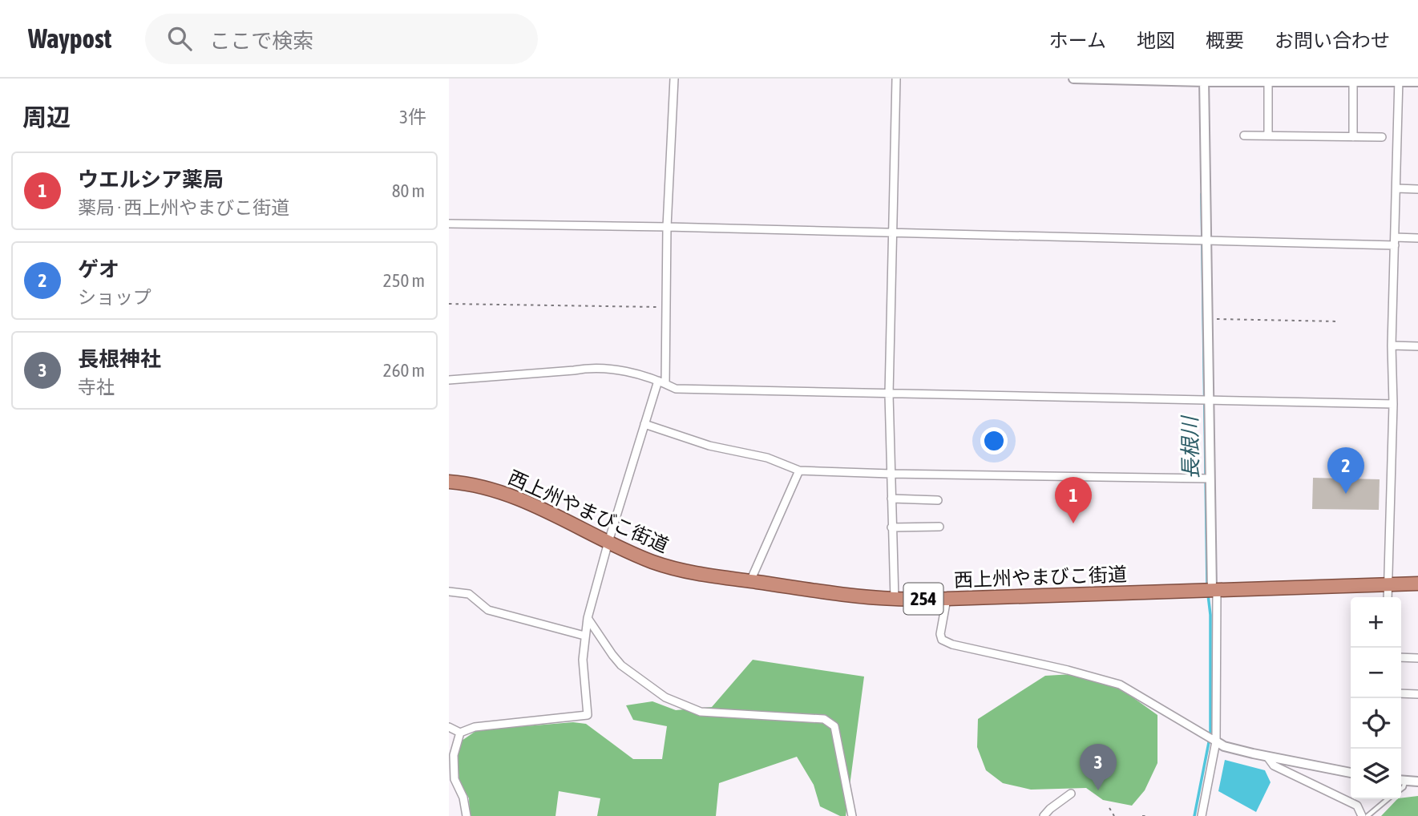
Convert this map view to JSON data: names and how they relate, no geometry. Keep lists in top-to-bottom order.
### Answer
{
  "streets": {
    "highway": ["西上州やまびこ街道", "254"]
  },
  "water": ["長根川"],
  "page": {
    "header": "Waypost",
    "search": "ここで検索",
    "nav": [
      "ホーム",
      "地図",
      "概要",
      "お問い合わせ"
    ],
    "heading": ["周辺", "3件"],
    "list": [
      {
        "mark": "1",
        "name": "ウエルシア薬局",
        "note": "薬局 · 西上州やまびこ街道",
        "value": "80 m"
      },
      {
        "mark": "2",
        "name": "ゲオ",
        "note": "ショップ",
        "value": "250 m"
      },
      {
        "mark": "3",
        "name": "長根神社",
        "note": "寺社",
        "value": "260 m"
      }
    ],
    "pins": ["2", "1", "3"],
    "map_buttons": ["+", "−"]
  }
}
